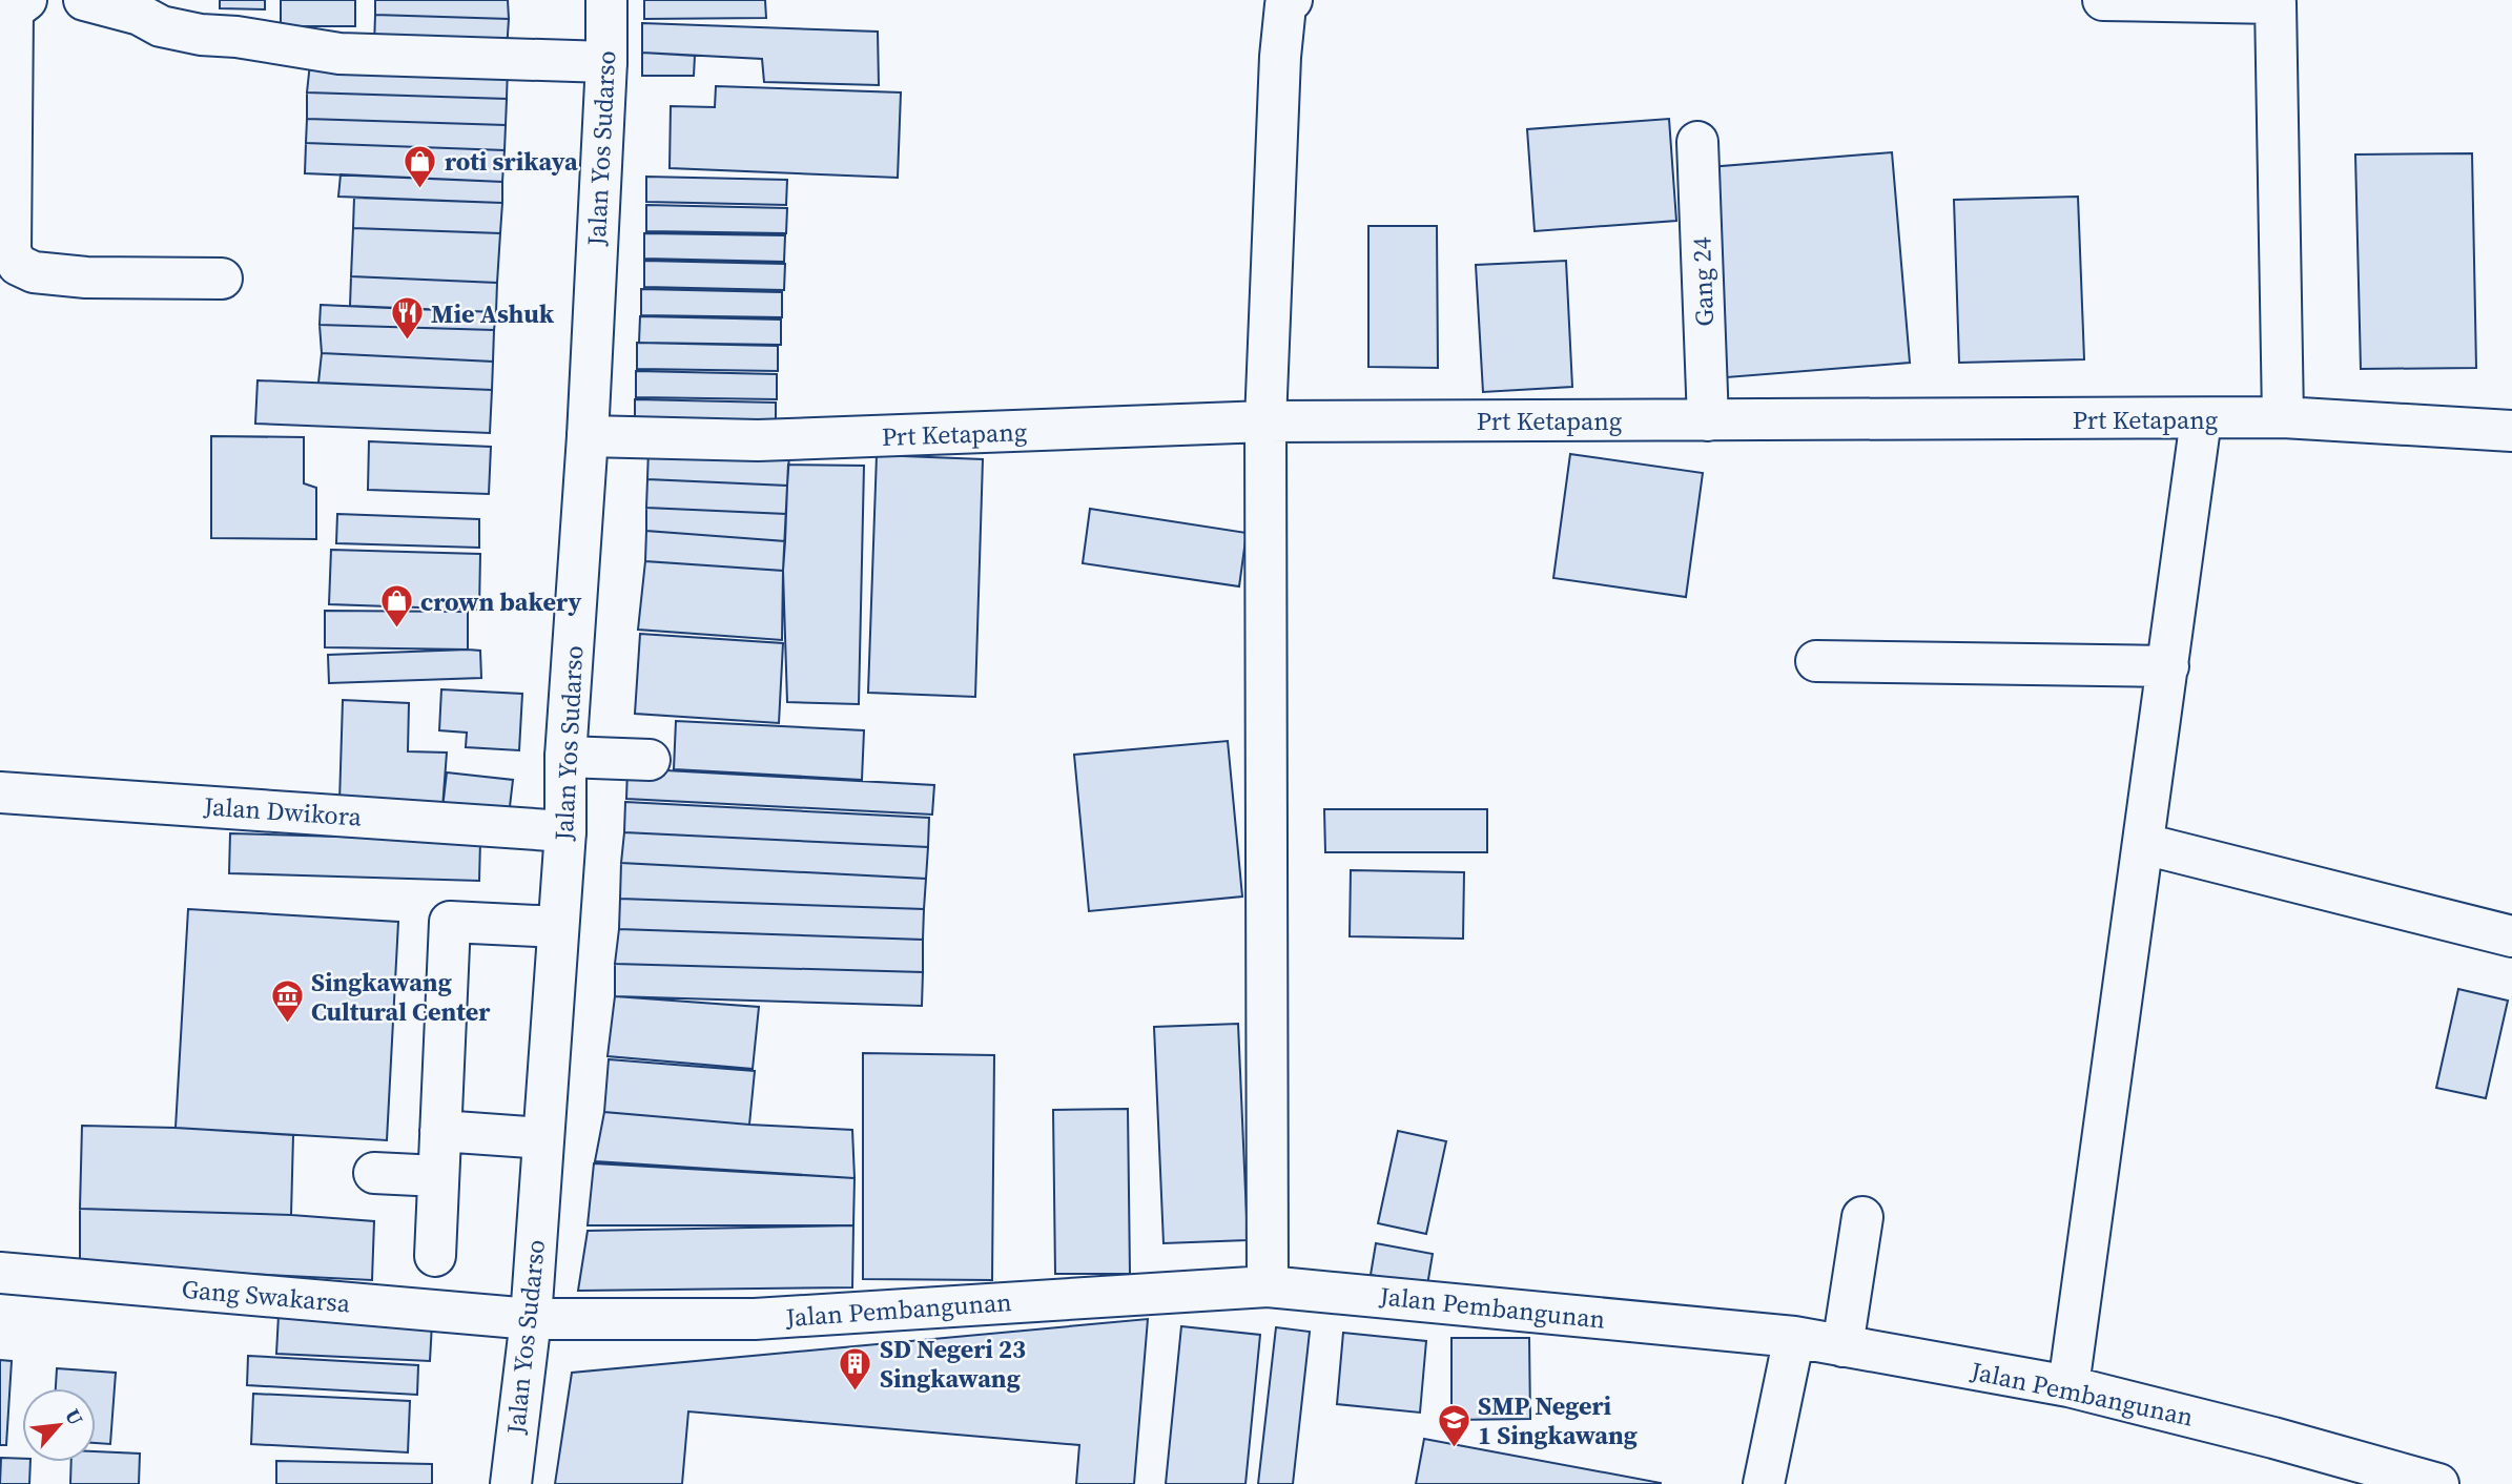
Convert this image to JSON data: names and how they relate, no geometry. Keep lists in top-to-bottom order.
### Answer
{
  "streets": {
    "street": [
      "Jalan Yos Sudarso",
      "Gang 24",
      "Prt Ketapang",
      "Jalan Dwikora",
      "Gang Swakarsa",
      "Jalan Pembangunan"
    ]
  },
  "crossings": [
    ["Jalan Yos Sudarso", "Prt Ketapang"],
    ["Jalan Yos Sudarso", "Jalan Dwikora"],
    ["Jalan Yos Sudarso", "Gang Swakarsa"],
    ["Jalan Yos Sudarso", "Jalan Pembangunan"],
    ["Gang 24", "Prt Ketapang"],
    ["Gang Swakarsa", "Jalan Pembangunan"]
  ],
  "places": {
    "shop": ["roti srikaya", "crown bakery"],
    "restaurant": ["Mie Ashuk"],
    "museum": ["Singkawang Cultural Center"],
    "building": ["SD Negeri 23 Singkawang"],
    "school or university": ["SMP Negeri 1 Singkawang"]
  },
  "north": "top right"
}
